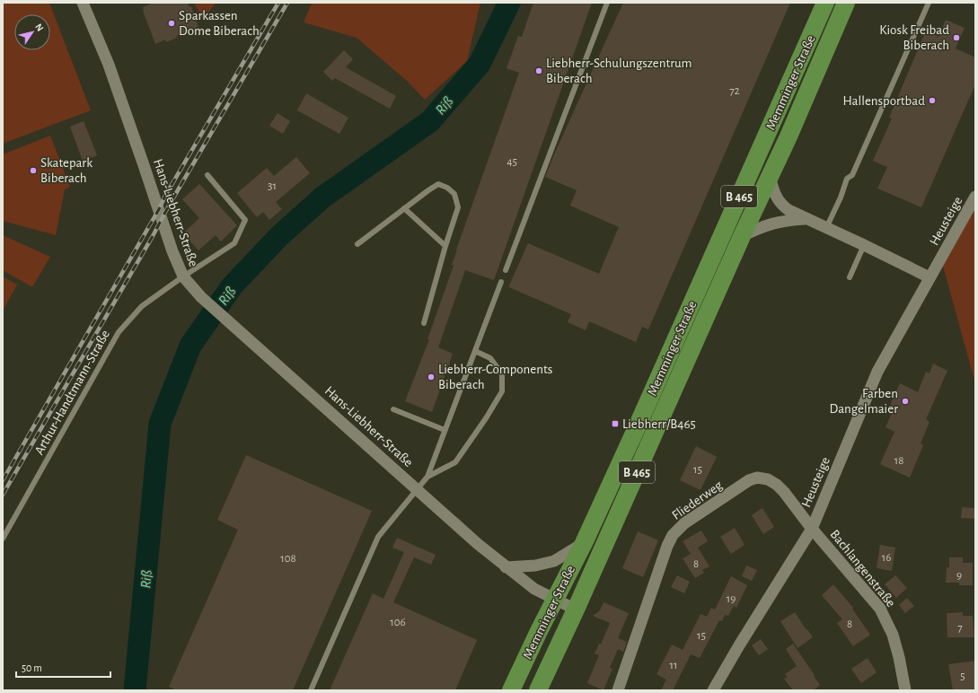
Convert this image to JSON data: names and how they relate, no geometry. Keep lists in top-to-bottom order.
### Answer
{
  "streets": {
    "main road": ["Memminger Straße", "B 465"],
    "street": [
      "Hans-Liebherr-Straße",
      "Heusteige",
      "Fliederweg",
      "Bachlangenstraße"
    ],
    "lane": ["Arthur-Handtmann-Straße"]
  },
  "crossings": [
    ["Memminger Straße", "Hans-Liebherr-Straße"],
    ["Hans-Liebherr-Straße", "Arthur-Handtmann-Straße"],
    ["Heusteige", "Fliederweg"],
    ["Heusteige", "Bachlangenstraße"],
    ["Fliederweg", "Bachlangenstraße"]
  ],
  "water": ["Riß"],
  "places": {
    "other": [
      "Sparkassen Dome Biberach",
      "Kiosk Freibad Biberach",
      "Liebherr-Schulungszentrum Biberach",
      "Hallensportbad",
      "Skatepark Biberach",
      "Liebherr-Components Biberach",
      "Farben Dangelmaier"
    ],
    "transit": ["Liebherr/B465"]
  },
  "house_numbers": [
    "72",
    "45",
    "31",
    "18",
    "15",
    "16",
    "108",
    "8",
    "9",
    "19",
    "106",
    "8",
    "7",
    "15",
    "11",
    "5"
  ],
  "scale_bar": "50 m",
  "north": "top right"
}
